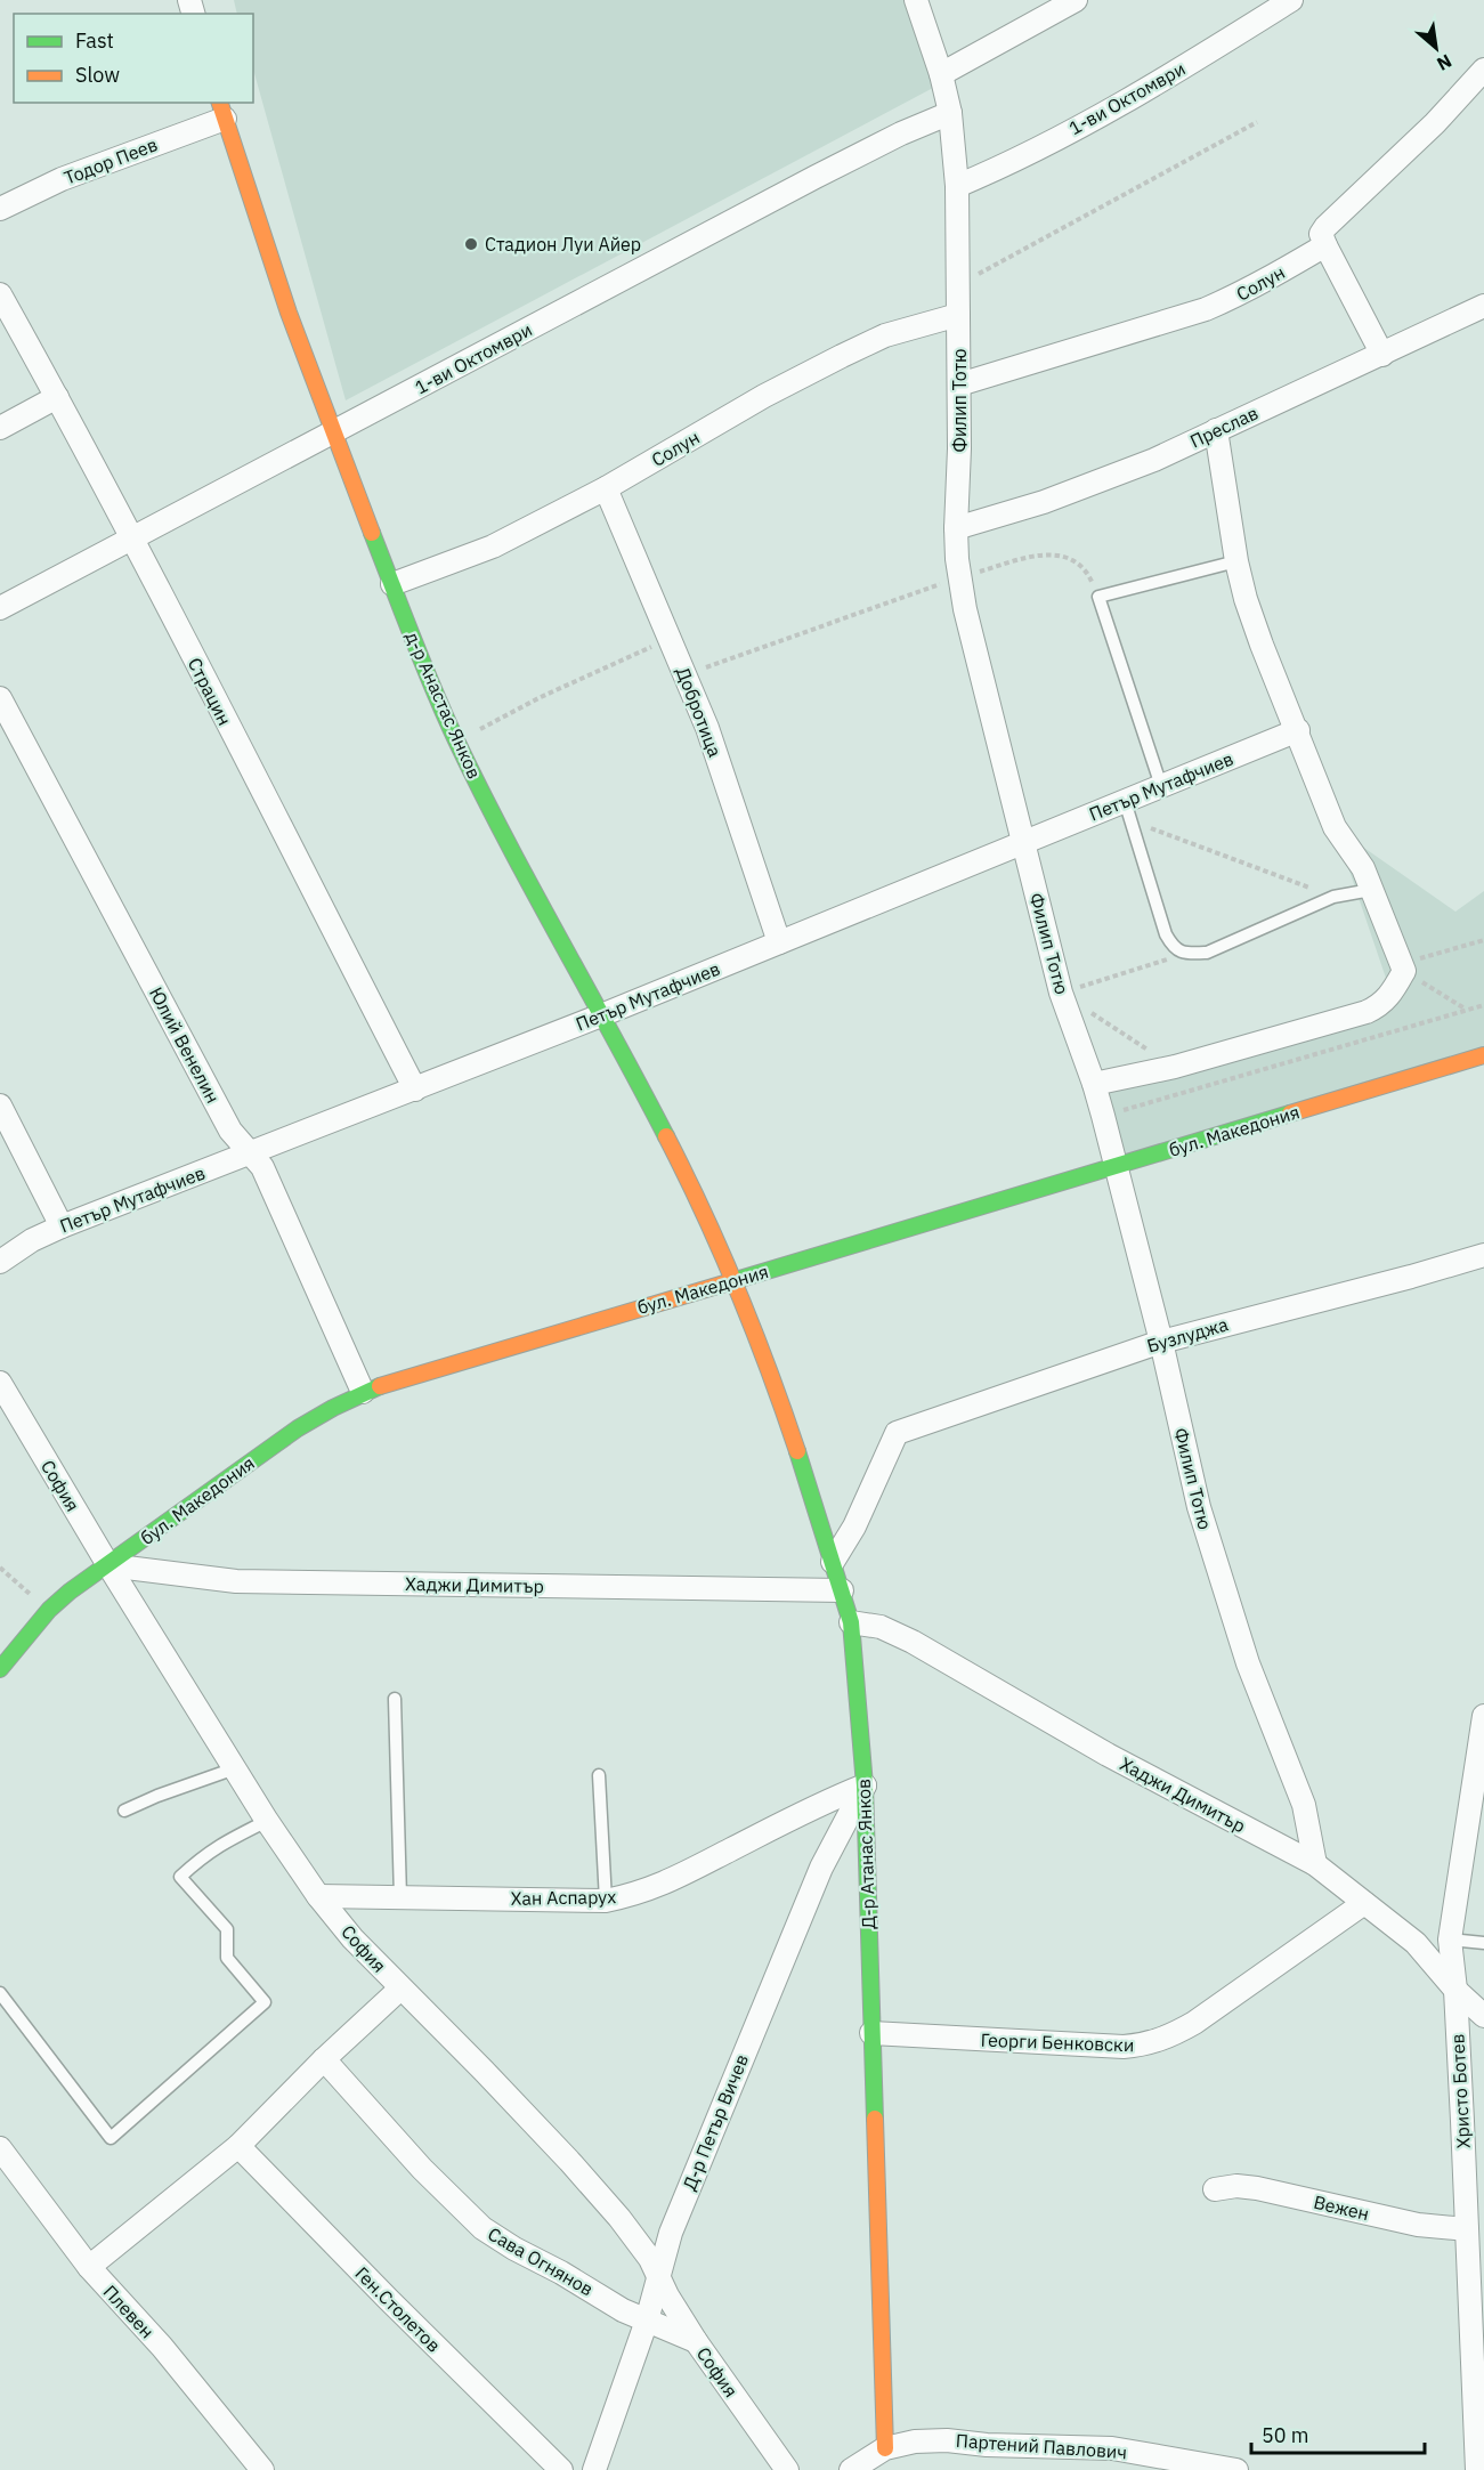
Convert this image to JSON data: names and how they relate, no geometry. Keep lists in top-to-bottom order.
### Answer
{
  "streets": {
    "street": [
      "1-ви Октомври",
      "Тодор Пеев",
      "Солун",
      "Филип Тотю",
      "Преслав",
      "Страцин",
      "д-р Анастас Янков",
      "Добротица",
      "Петър Мутафчиев",
      "Юлий Венелин",
      "бул. Македония",
      "Бузлуджа",
      "София",
      "Хаджи Димитър",
      "Д-р Атанас Янков",
      "Хан Аспарух",
      "Георги Бенковски",
      "Христо Ботев",
      "Д-р Петър Вичев",
      "Вежен",
      "Сава Огнянов",
      "Ген.Столетов",
      "Плевен",
      "Партений Павлович"
    ]
  },
  "crossings": [
    ["1-ви Октомври", "Филип Тотю"],
    ["1-ви Октомври", "Страцин"],
    ["1-ви Октомври", "д-р Анастас Янков"],
    ["Тодор Пеев", "д-р Анастас Янков"],
    ["Солун", "Филип Тотю"],
    ["Солун", "д-р Анастас Янков"],
    ["Солун", "Добротица"],
    ["Филип Тотю", "Преслав"],
    ["Филип Тотю", "Петър Мутафчиев"],
    ["Филип Тотю", "бул. Македония"],
    ["Филип Тотю", "Бузлуджа"],
    ["Филип Тотю", "Хаджи Димитър"],
    ["Страцин", "Петър Мутафчиев"],
    ["д-р Анастас Янков", "Петър Мутафчиев"],
    ["д-р Анастас Янков", "бул. Македония"],
    ["д-р Анастас Янков", "Д-р Атанас Янков"],
    ["Добротица", "Петър Мутафчиев"],
    ["Петър Мутафчиев", "Юлий Венелин"],
    ["Юлий Венелин", "бул. Македония"],
    ["бул. Македония", "София"],
    ["бул. Македония", "Хаджи Димитър"],
    ["бул. Македония", "Д-р Атанас Янков"],
    ["Бузлуджа", "Д-р Атанас Янков"],
    ["София", "Хаджи Димитър"],
    ["София", "Хан Аспарух"],
    ["София", "Д-р Петър Вичев"],
    ["София", "Сава Огнянов"],
    ["Хаджи Димитър", "Д-р Атанас Янков"],
    ["Хаджи Димитър", "Георги Бенковски"],
    ["Хаджи Димитър", "Христо Ботев"],
    ["Д-р Атанас Янков", "Хан Аспарух"],
    ["Д-р Атанас Янков", "Георги Бенковски"],
    ["Д-р Атанас Янков", "Д-р Петър Вичев"],
    ["Д-р Атанас Янков", "Партений Павлович"],
    ["Хан Аспарух", "Д-р Петър Вичев"],
    ["Христо Ботев", "Вежен"],
    ["Д-р Петър Вичев", "Сава Огнянов"]
  ],
  "places": ["Стадион Луи Айер"],
  "legend": ["Fast", "Slow"],
  "scale_bar": "50 m",
  "north": "bottom right"
}
